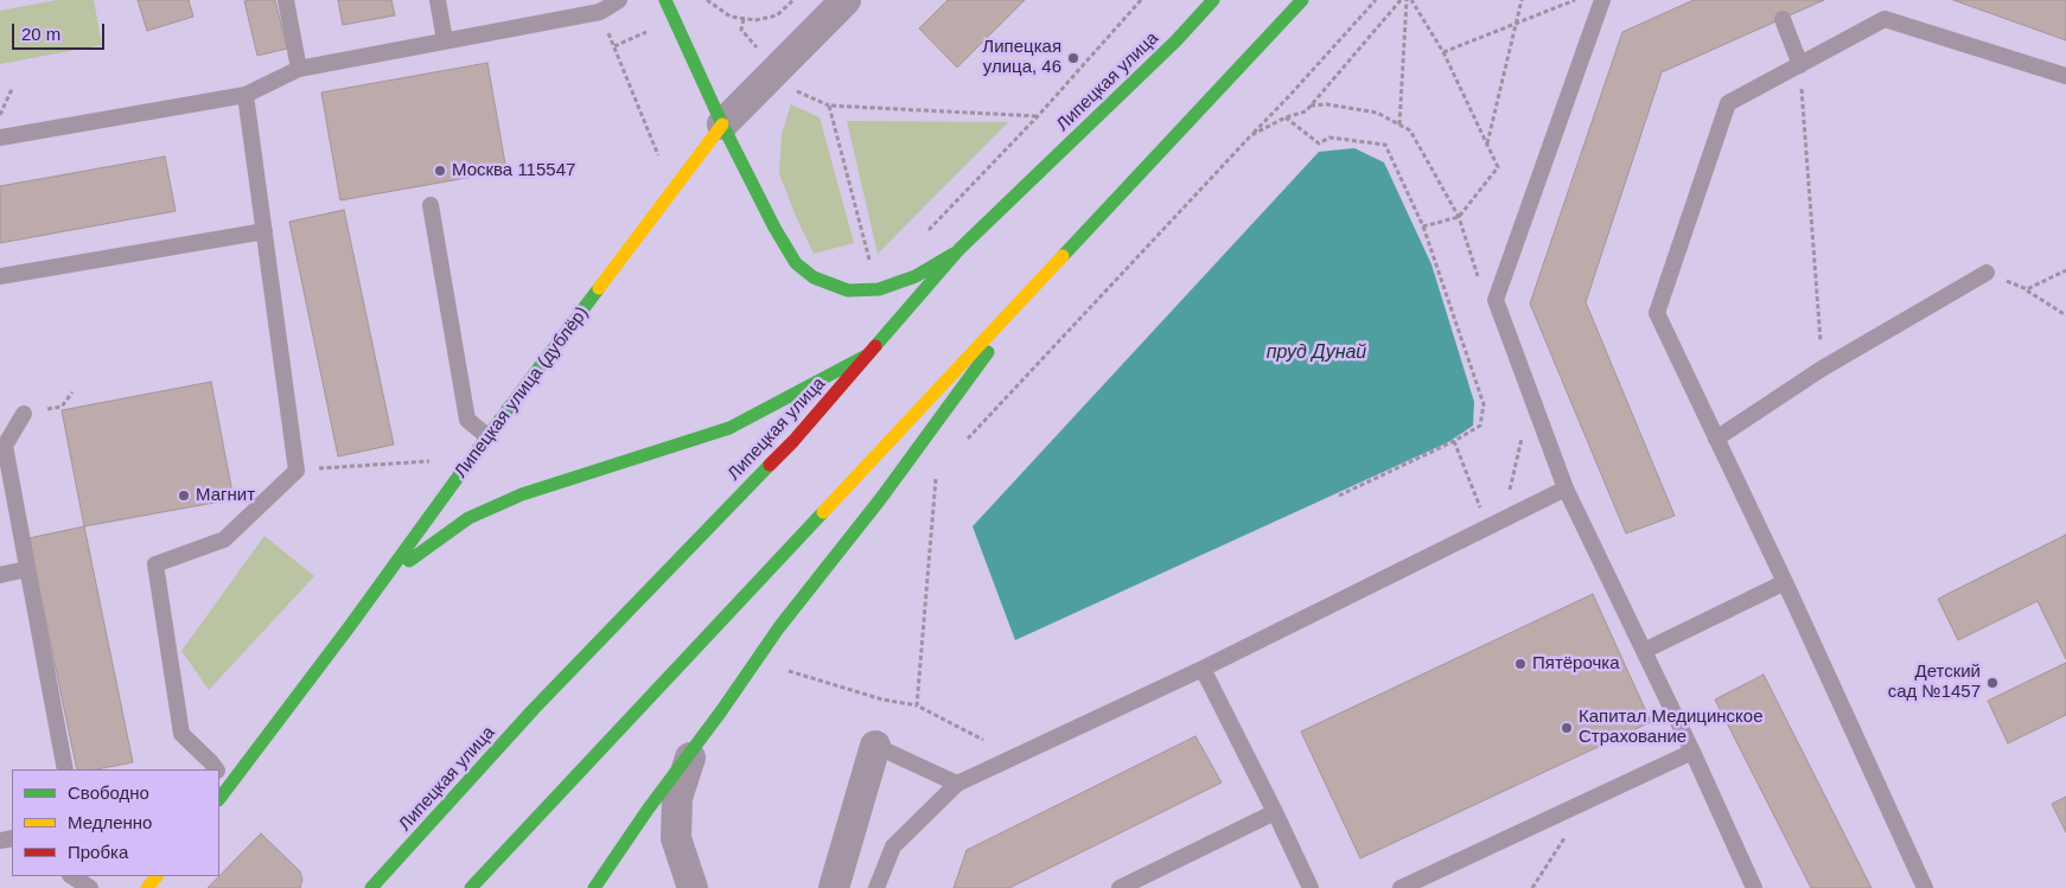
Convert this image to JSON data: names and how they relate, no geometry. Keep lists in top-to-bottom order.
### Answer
{
  "streets": {
    "street": ["Липецкая улица", "Липецкая улица (дублёр)"]
  },
  "water": ["пруд Дунай"],
  "places": [
    "Липецкая улица, 46",
    "Москва 115547",
    "Магнит",
    "Пятёрочка",
    "Детский сад №1457",
    "Капитал Медицинское Страхование"
  ],
  "legend": ["Свободно", "Медленно", "Пробка"],
  "scale_bar": "20 m"
}
